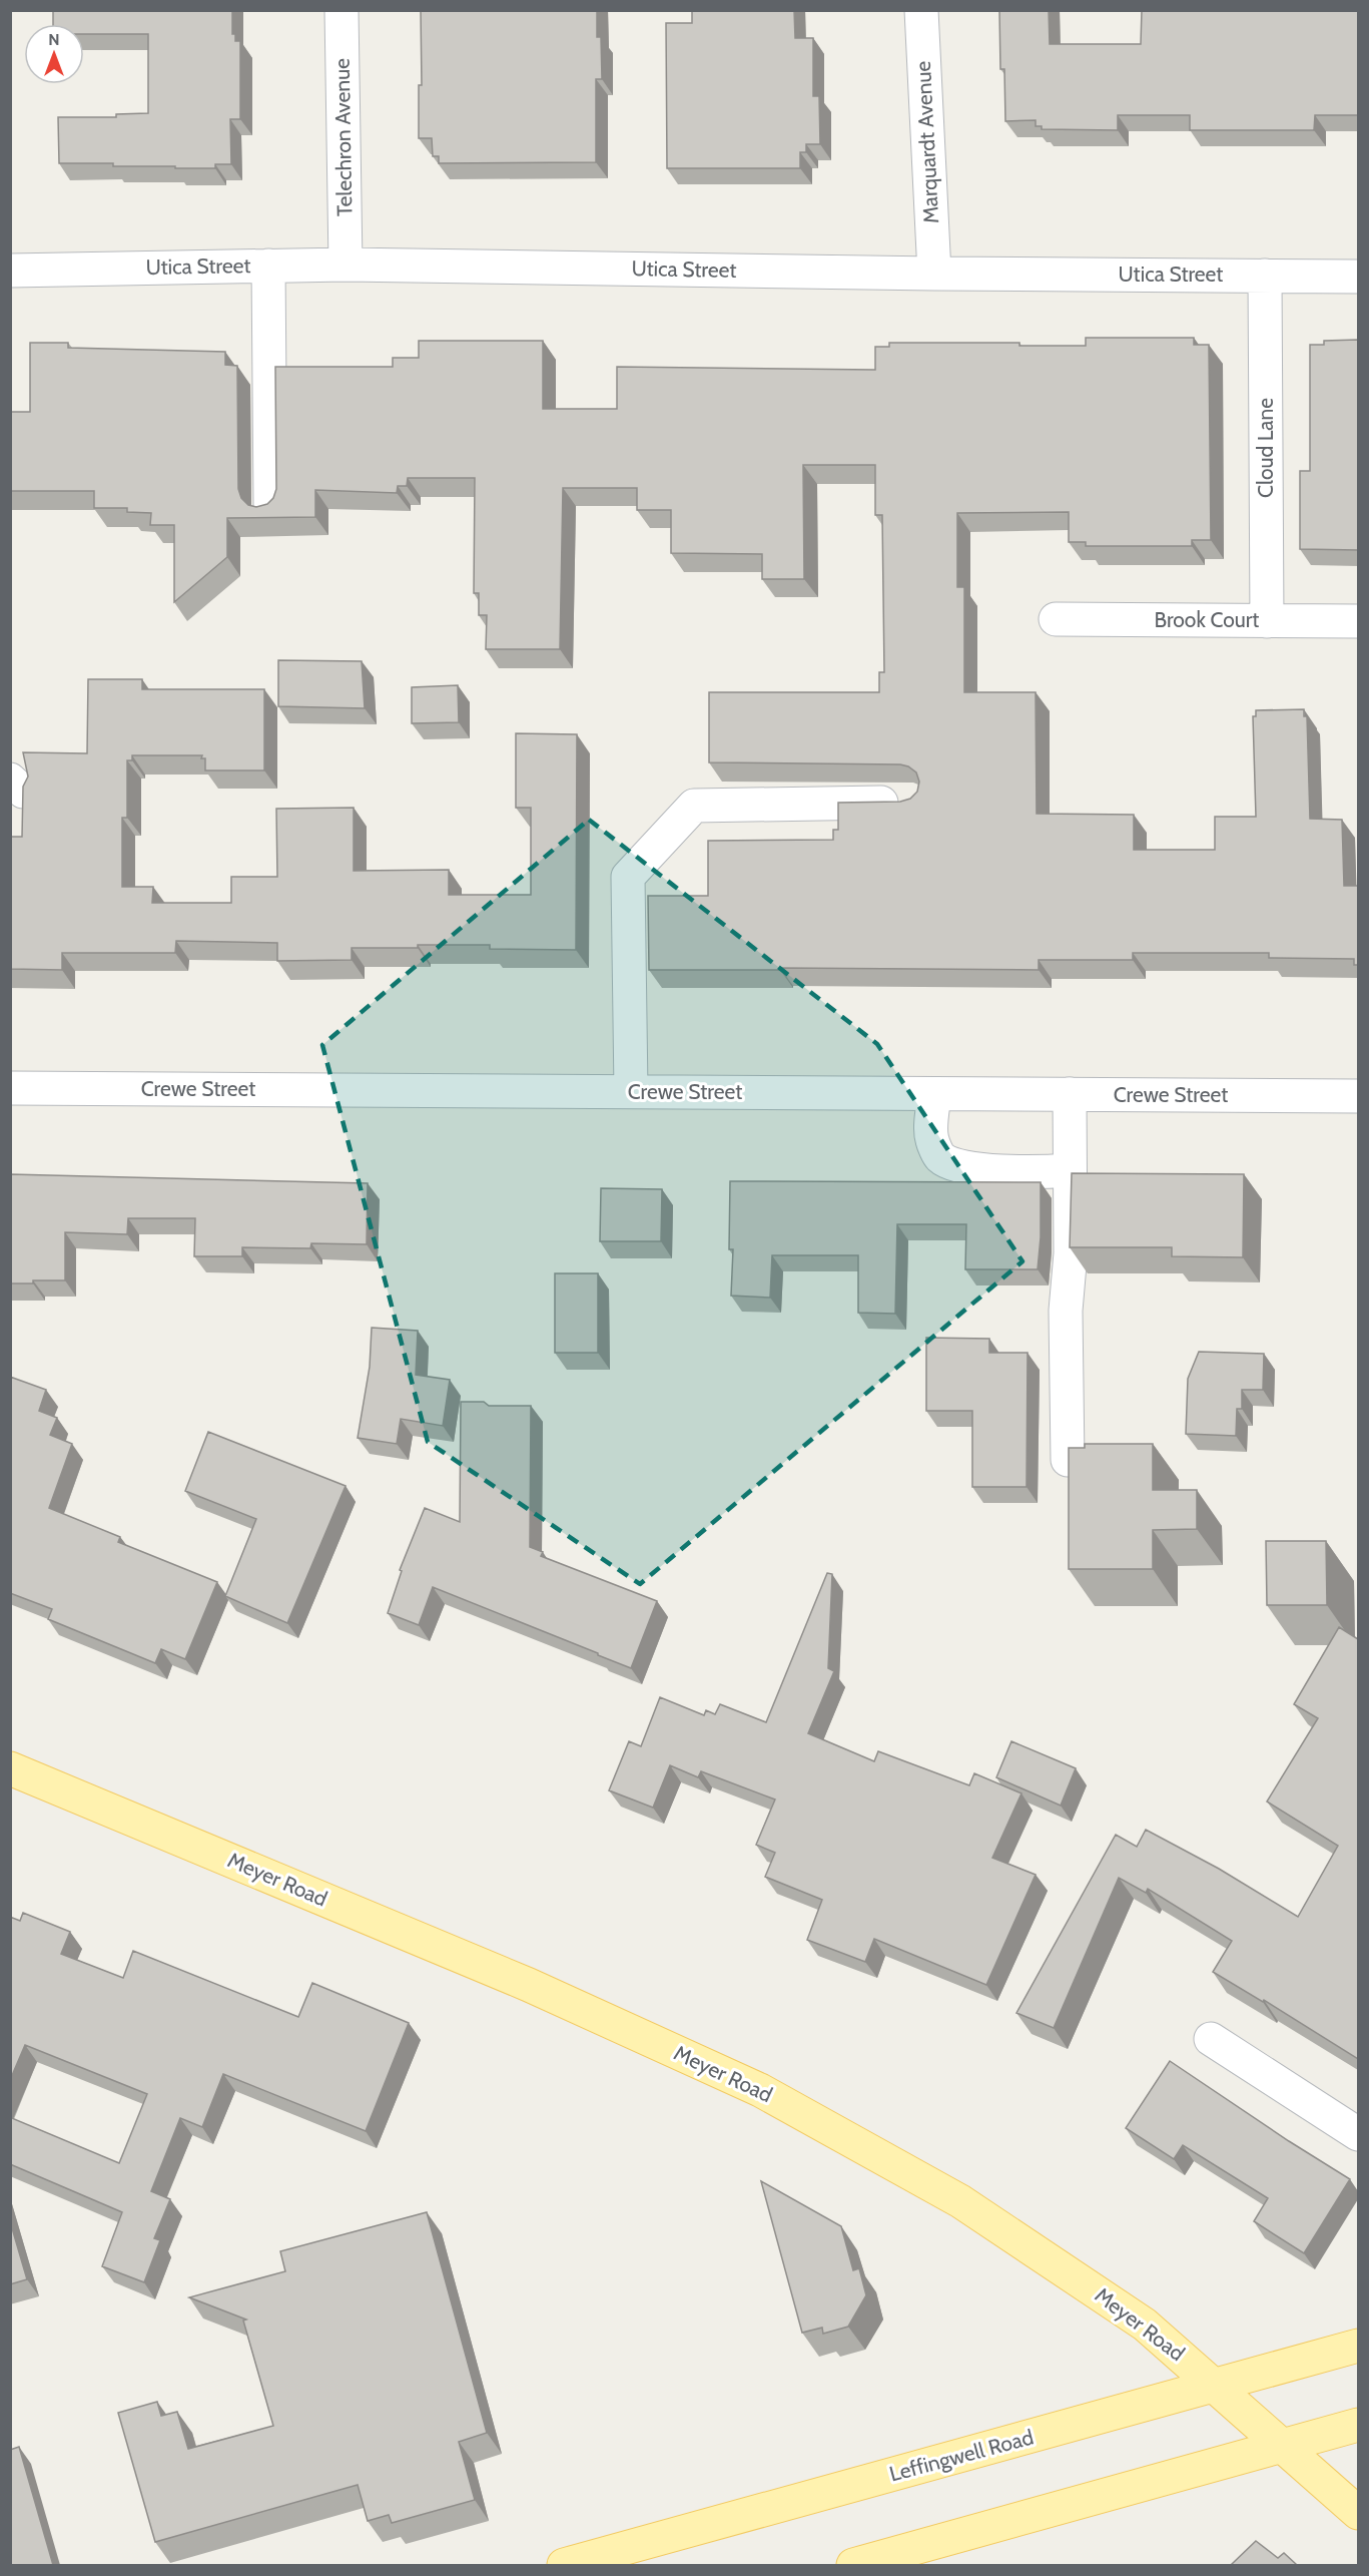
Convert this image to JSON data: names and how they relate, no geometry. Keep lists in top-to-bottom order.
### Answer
{
  "streets": {
    "main road": ["Meyer Road", "Leffingwell Road"],
    "street": [
      "Telechron Avenue",
      "Marquardt Avenue",
      "Utica Street",
      "Cloud Lane",
      "Brook Court",
      "Crewe Street"
    ]
  },
  "crossings": [
    ["Telechron Avenue", "Utica Street"],
    ["Marquardt Avenue", "Utica Street"],
    ["Utica Street", "Cloud Lane"],
    ["Cloud Lane", "Brook Court"],
    ["Meyer Road", "Leffingwell Road"]
  ],
  "north": "top"
}
